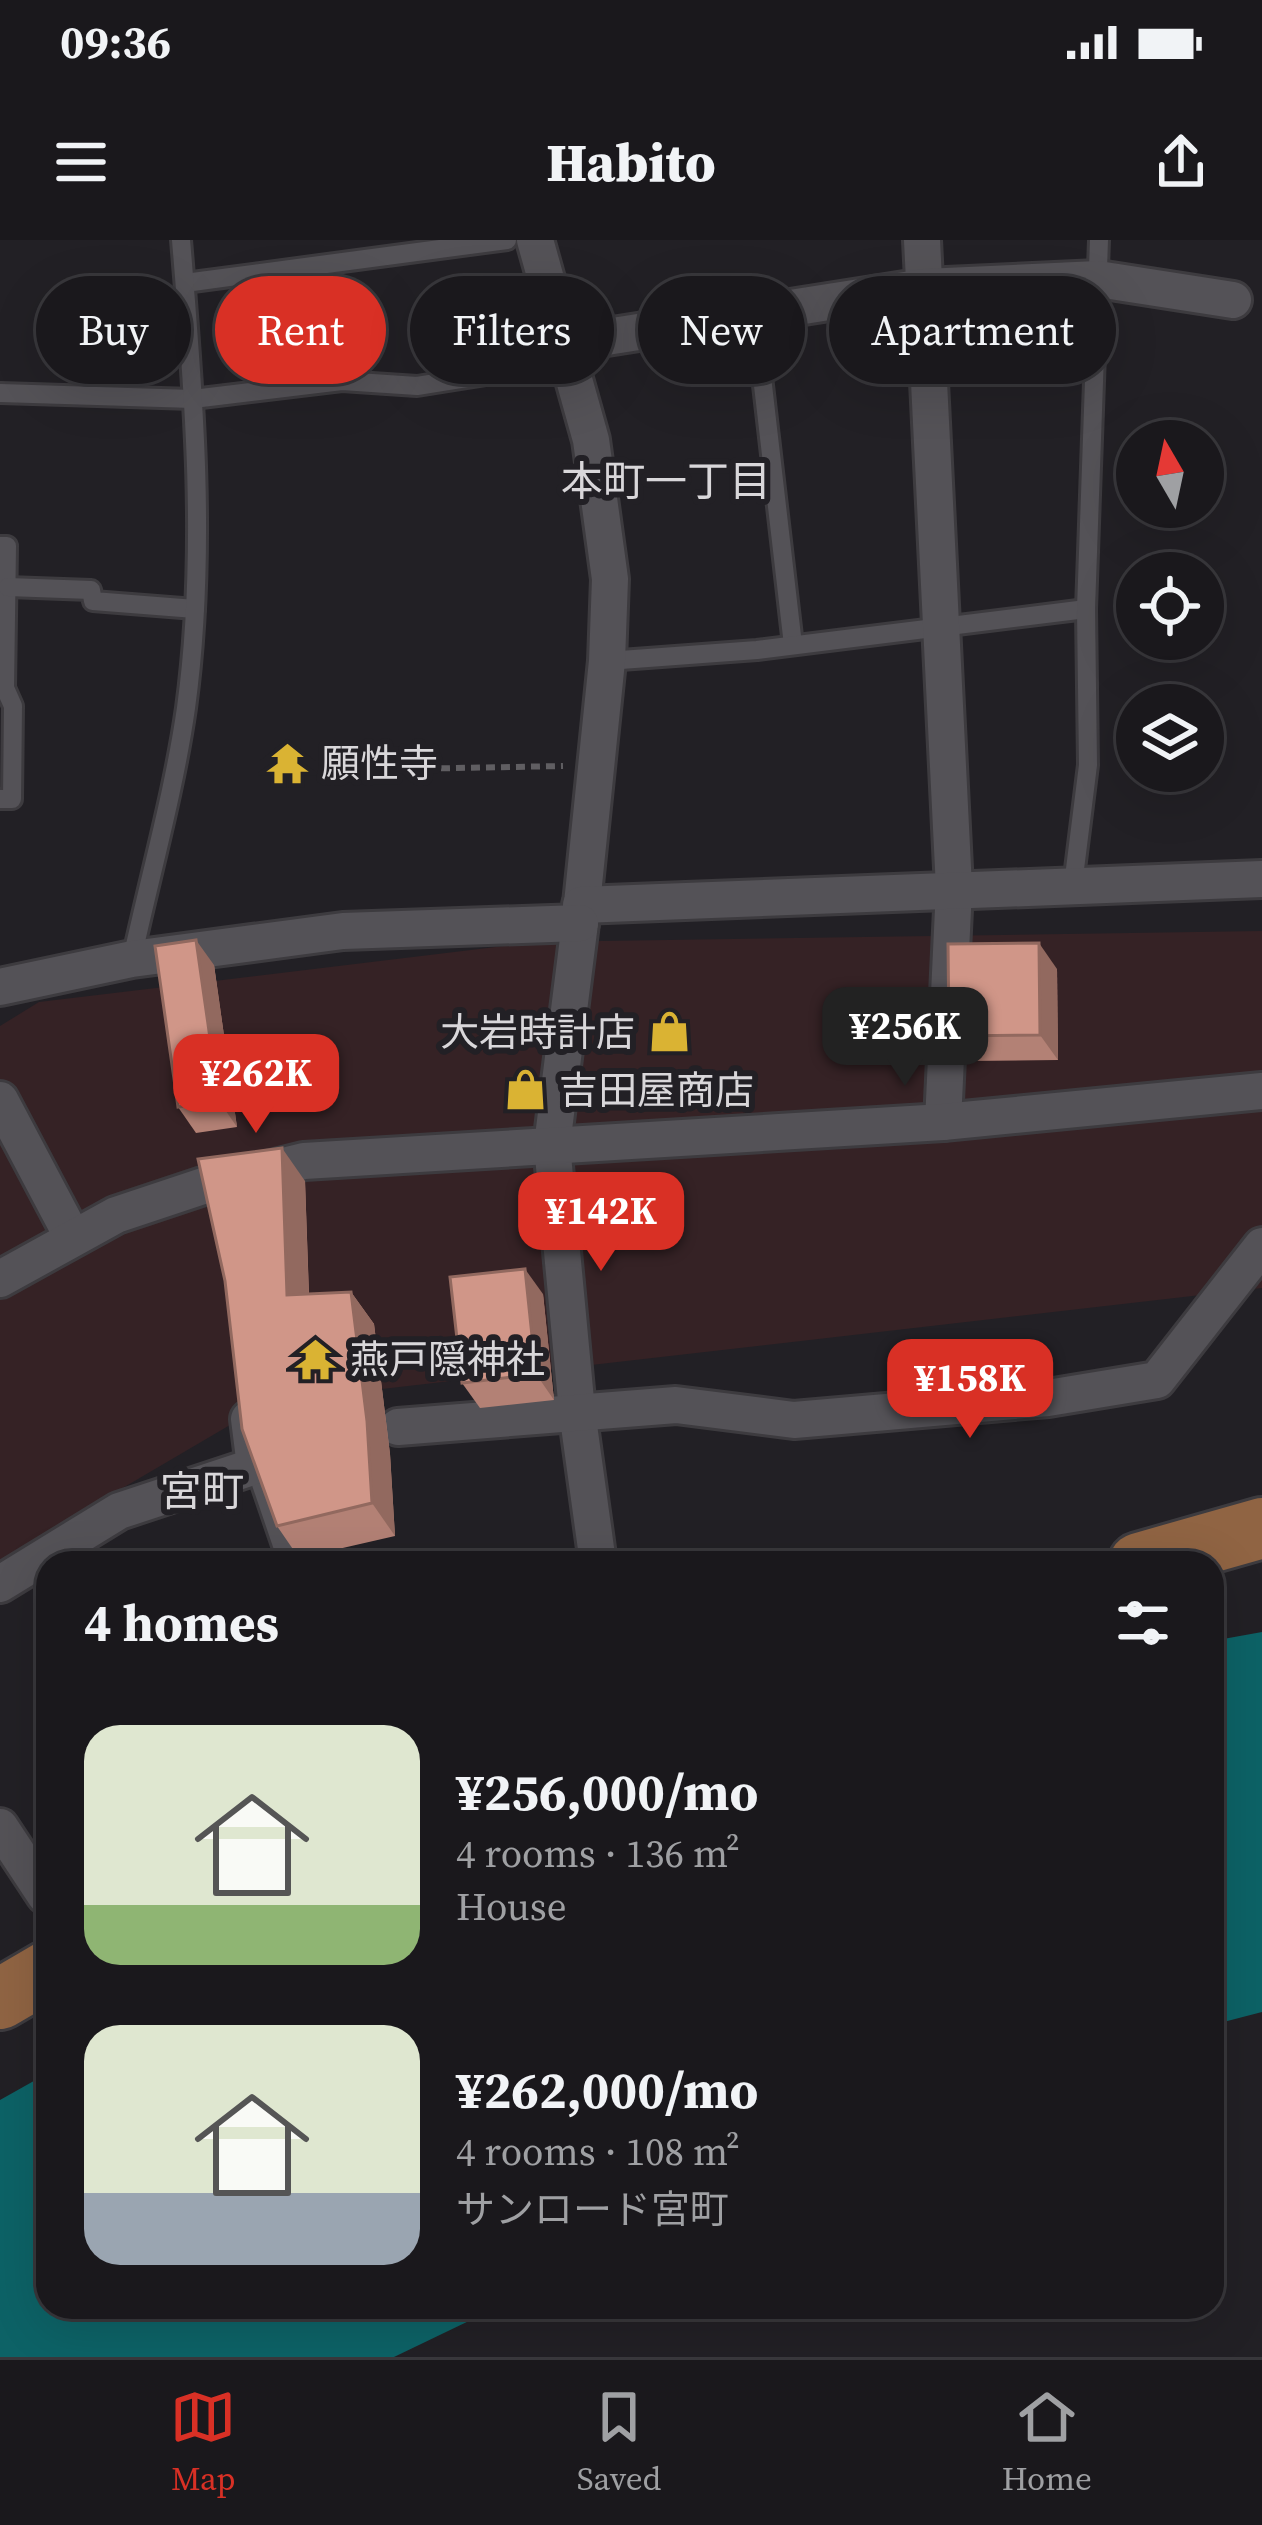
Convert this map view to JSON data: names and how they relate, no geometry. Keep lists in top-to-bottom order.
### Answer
{
  "districts": ["本町一丁目", "宮町"],
  "places": {
    "temple": ["願性寺", "燕戸隠神社"],
    "shop": ["大岩時計店", "吉田屋商店"]
  },
  "north": "top",
  "page": {
    "status": "09:36",
    "header": "Habito",
    "chip": [
      "Buy",
      "Rent",
      "Filters",
      "New",
      "Apartment"
    ],
    "price": [
      "¥256K",
      "¥262K",
      "¥142K",
      "¥158K"
    ],
    "heading": "4 homes",
    "list": [
      {
        "name": "¥256,000/mo",
        "note": "4 rooms · 136 m² · House"
      },
      {
        "name": "¥262,000/mo",
        "note": "4 rooms · 108 m² · サンロード宮町"
      }
    ],
    "tabs": ["Map", "Saved", "Home"]
  }
}
